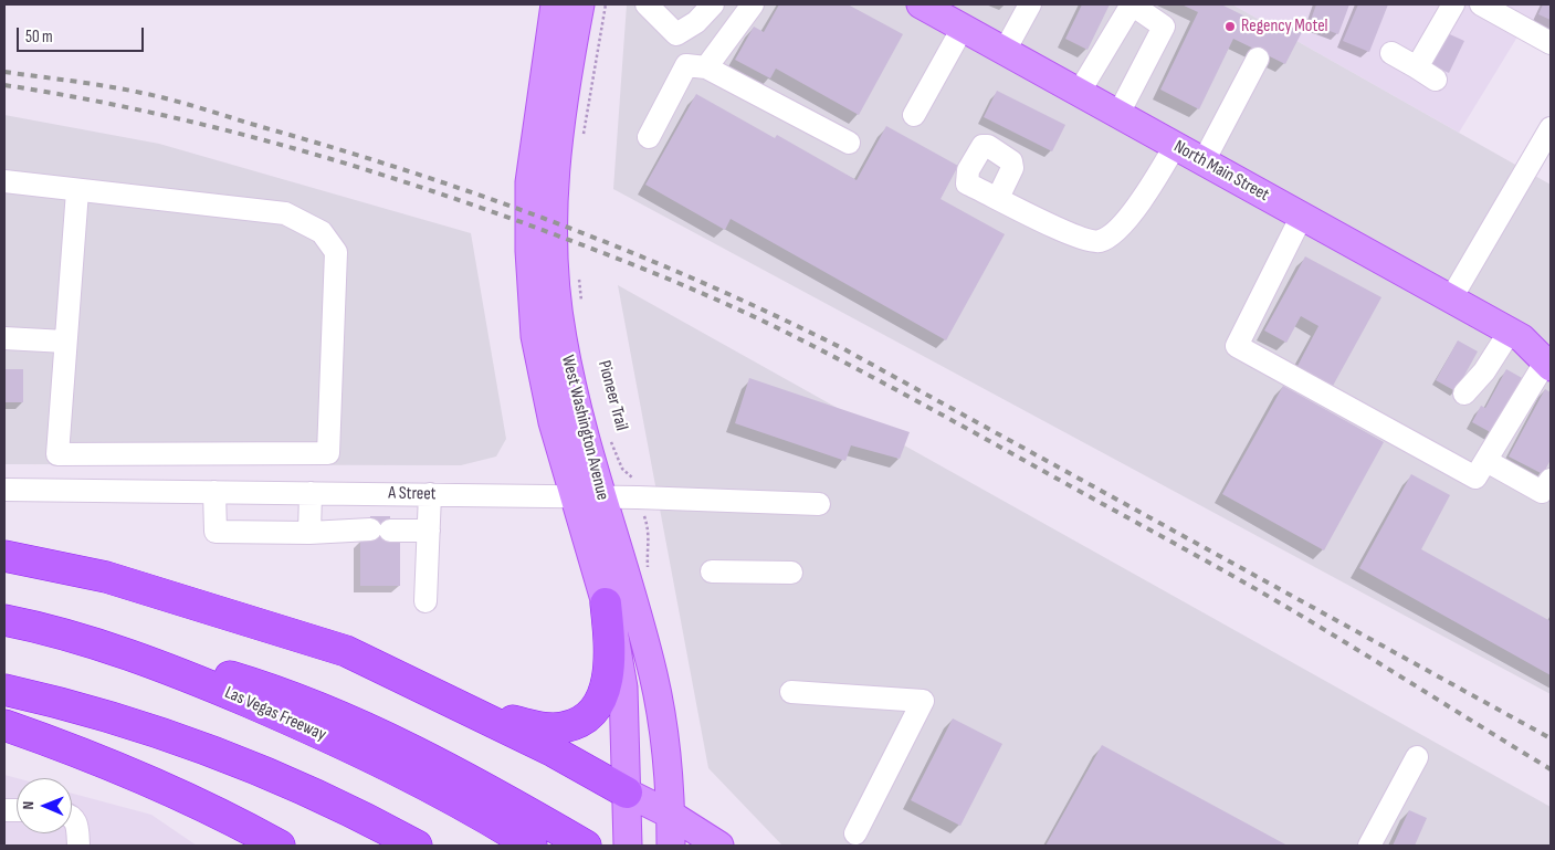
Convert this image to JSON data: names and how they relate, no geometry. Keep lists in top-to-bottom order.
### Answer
{
  "streets": {
    "highway": ["Las Vegas Freeway"],
    "main road": ["North Main Street", "West Washington Avenue"],
    "street": ["A Street"],
    "path": ["Pioneer Trail"]
  },
  "crossings": [
    ["Pioneer Trail", "A Street"],
    ["West Washington Avenue", "A Street"]
  ],
  "places": ["Regency Motel"],
  "scale_bar": "50 m",
  "north": "left"
}
